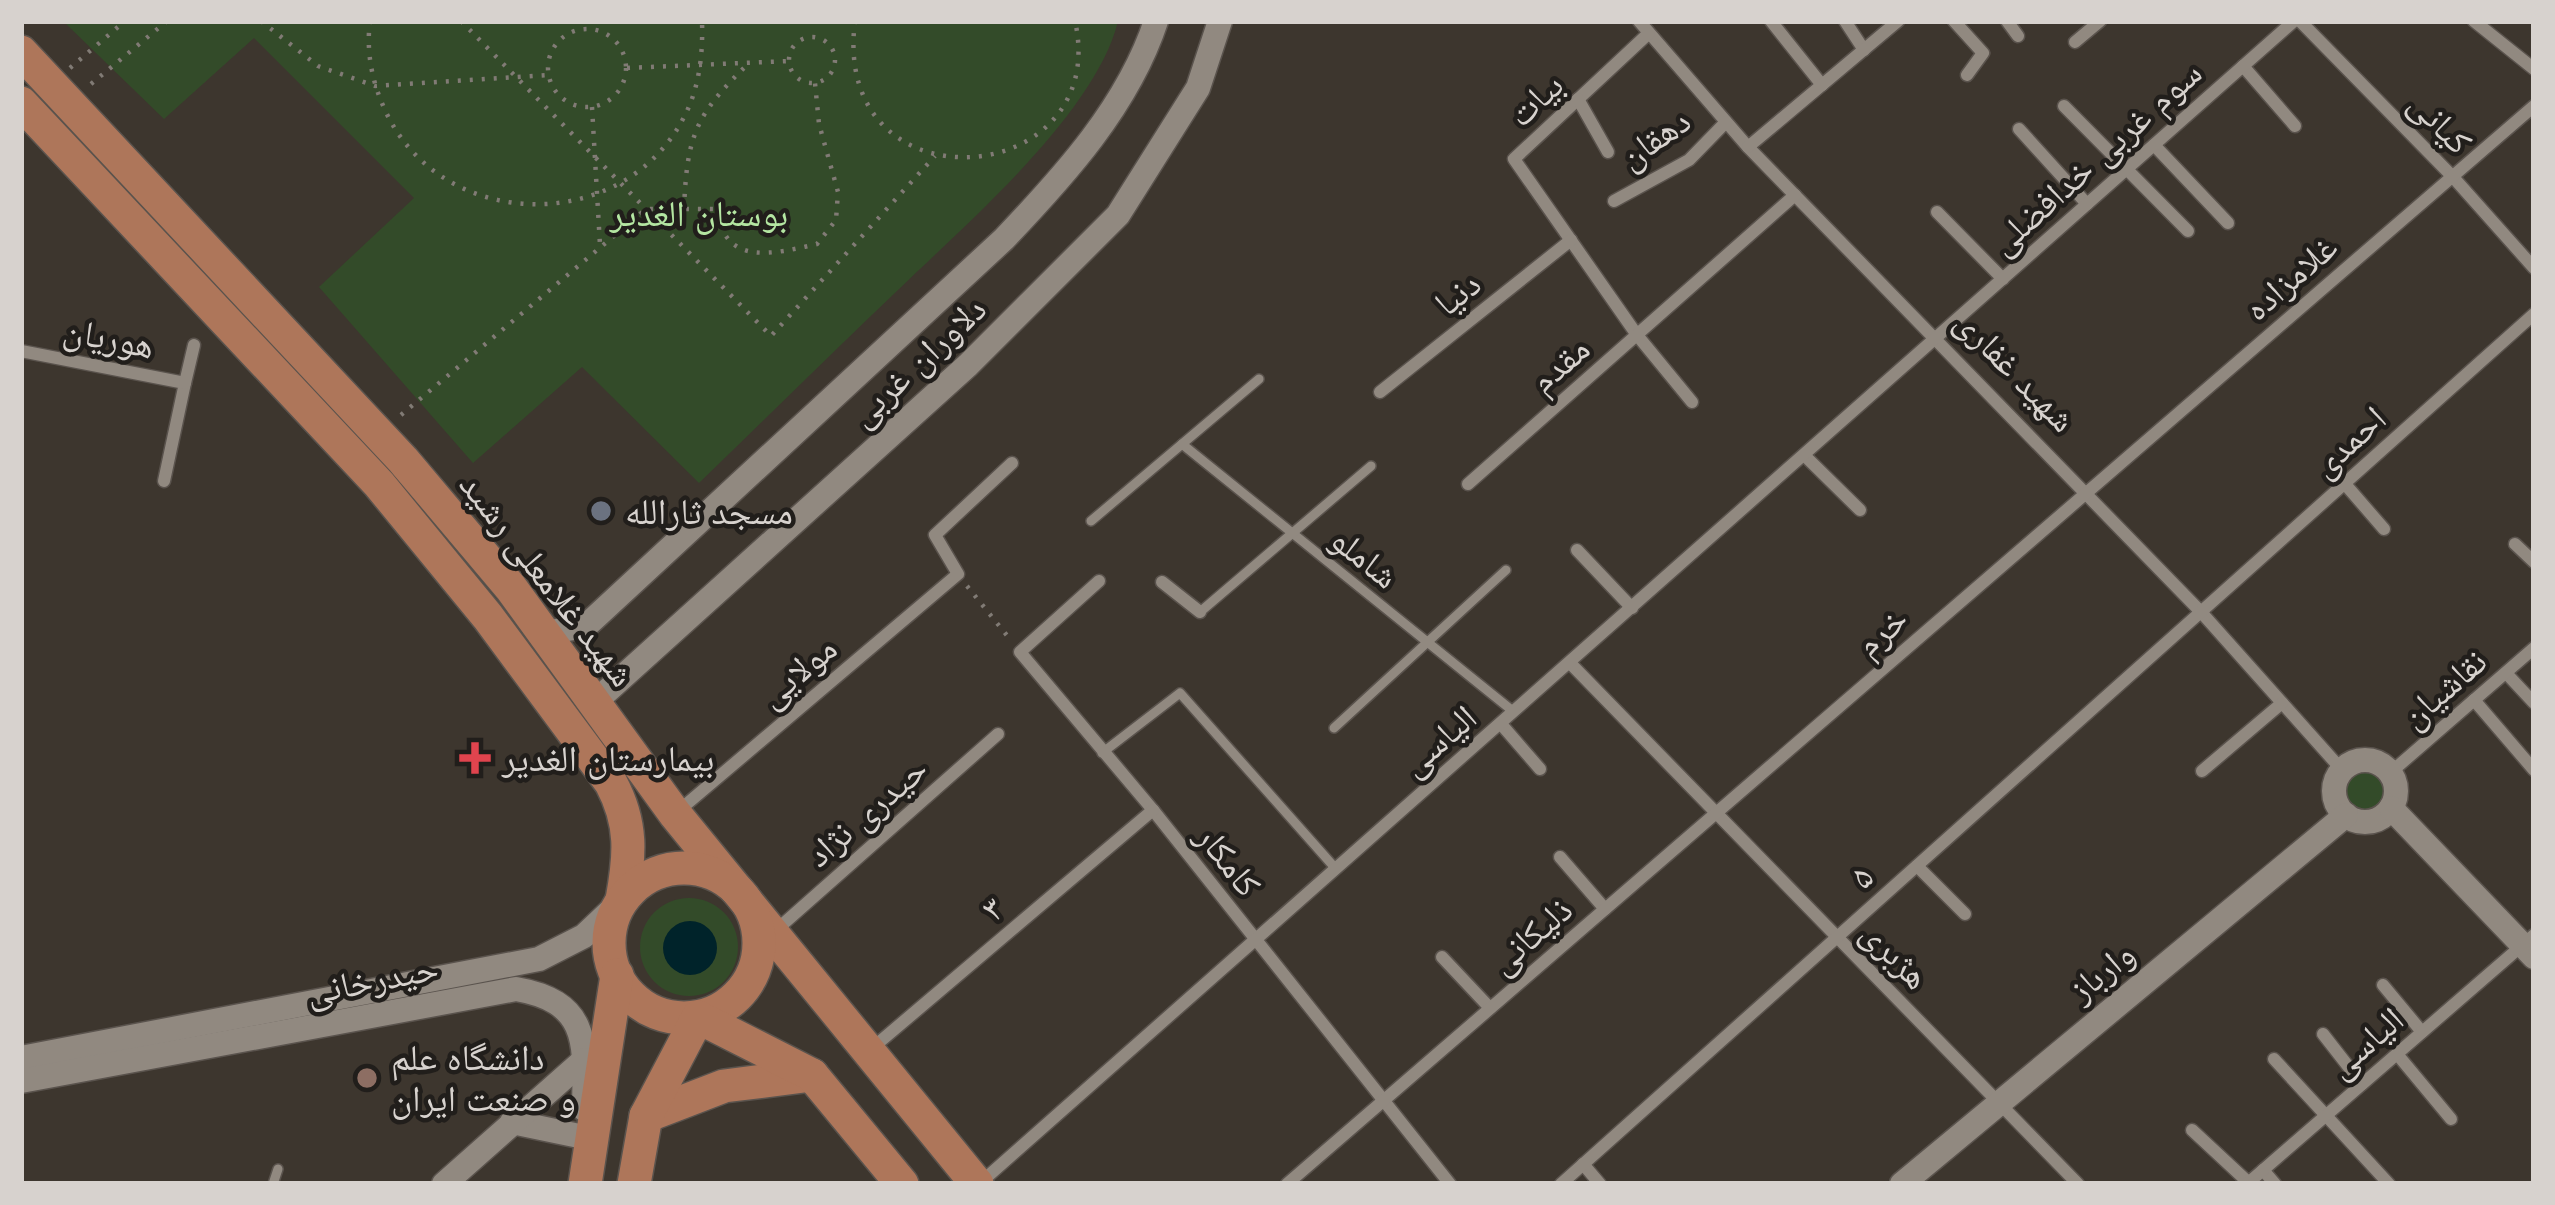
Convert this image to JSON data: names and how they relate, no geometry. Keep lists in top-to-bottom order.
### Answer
{
  "streets": {
    "main road": [
      "دلاوران غربی",
      "شهید غلامعلی رشید",
      "وارباز",
      "حیدرخانی"
    ],
    "street": [
      "بیات",
      "کیانی",
      "دهقان",
      "سوم غربی خدافضلی",
      "غلامزاده",
      "دنیا",
      "هوریان",
      "مقدم",
      "شهید غفاری",
      "احمدی",
      "خرم",
      "مولایی",
      "نقاشیان",
      "الیاسی",
      "حیدری نژاد",
      "کامکار",
      "۵",
      "۳",
      "ذلیکانی",
      "هژبری"
    ],
    "lane": ["شاملو"]
  },
  "crossings": [
    ["بیات", "مقدم"],
    ["بیات", "شهید غفاری"],
    ["کیانی", "سوم غربی خدافضلی"],
    ["کیانی", "غلامزاده"],
    ["دهقان", "شهید غفاری"],
    ["سوم غربی خدافضلی", "شهید غفاری"],
    ["سوم غربی خدافضلی", "الیاسی"],
    ["غلامزاده", "شهید غفاری"],
    ["غلامزاده", "خرم"],
    ["دنیا", "مقدم"],
    ["دلاوران غربی", "شهید غلامعلی رشید"],
    ["شهید غفاری", "احمدی"],
    ["شهید غفاری", "خرم"],
    ["شهید غفاری", "نقاشیان"],
    ["شهید غفاری", "الیاسی"],
    ["شهید غفاری", "۵"],
    ["شهید غفاری", "وارباز"],
    ["احمدی", "۵"],
    ["شاملو", "الیاسی"],
    ["شهید غلامعلی رشید", "مولایی"],
    ["شهید غلامعلی رشید", "الیاسی"],
    ["شهید غلامعلی رشید", "حیدری نژاد"],
    ["شهید غلامعلی رشید", "۳"],
    ["شهید غلامعلی رشید", "حیدرخانی"],
    ["خرم", "ذلیکانی"],
    ["خرم", "هژبری"],
    ["نقاشیان", "وارباز"],
    ["الیاسی", "کامکار"],
    ["الیاسی", "هژبری"],
    ["کامکار", "۳"],
    ["کامکار", "ذلیکانی"],
    ["۵", "هژبری"],
    ["ذلیکانی", "هژبری"],
    ["هژبری", "وارباز"]
  ],
  "parks": ["بوستان الغدیر"],
  "places": {
    "other": ["مسجد ثارالله", "دانشگاه علم و صنعت ایران"],
    "health": ["بیمارستان الغدیر"]
  }
}
